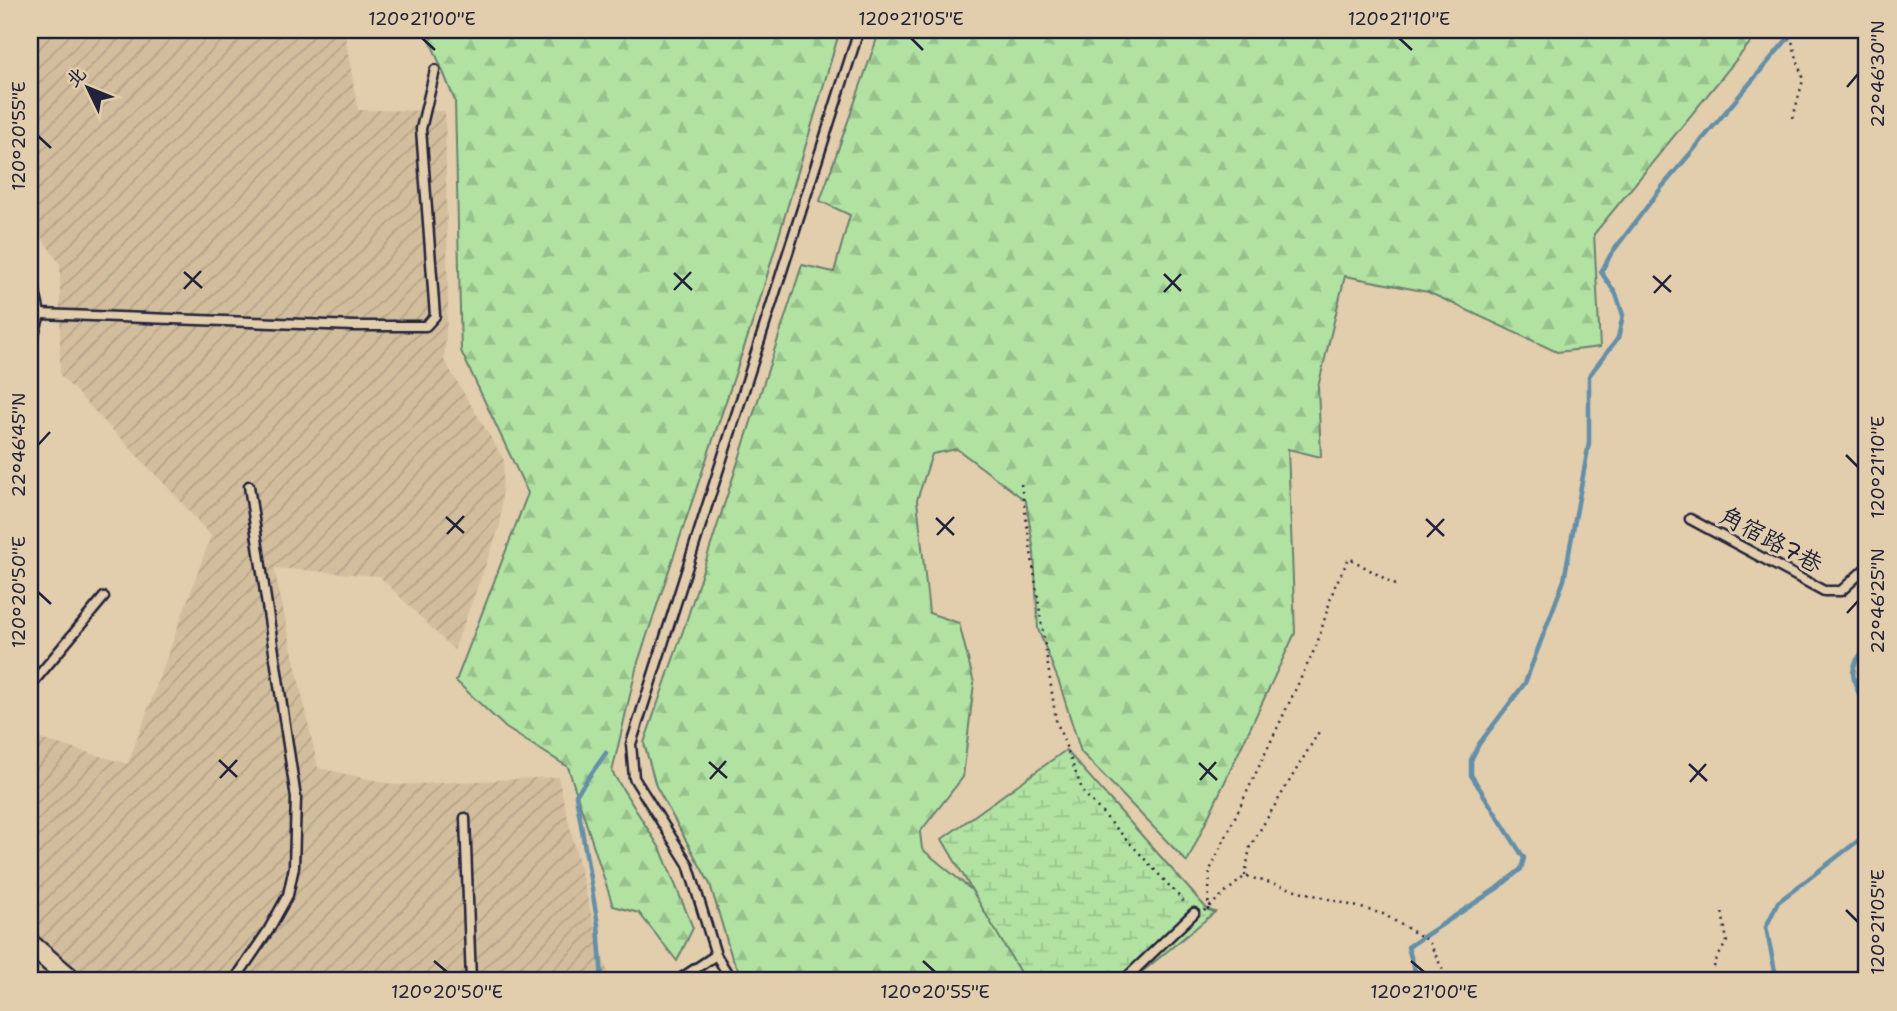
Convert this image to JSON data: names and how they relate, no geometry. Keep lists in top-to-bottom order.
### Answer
{
  "streets": {
    "lane": ["角宿路7巷"]
  },
  "north": "top left",
  "coordinates": [
    "120°21'00\"E",
    "120°21'05\"E",
    "120°21'10\"E",
    "22°46'30\"N",
    "120°20'55\"E",
    "22°46'45\"N",
    "120°20'50\"E",
    "22°46'25\"N"
  ]
}
